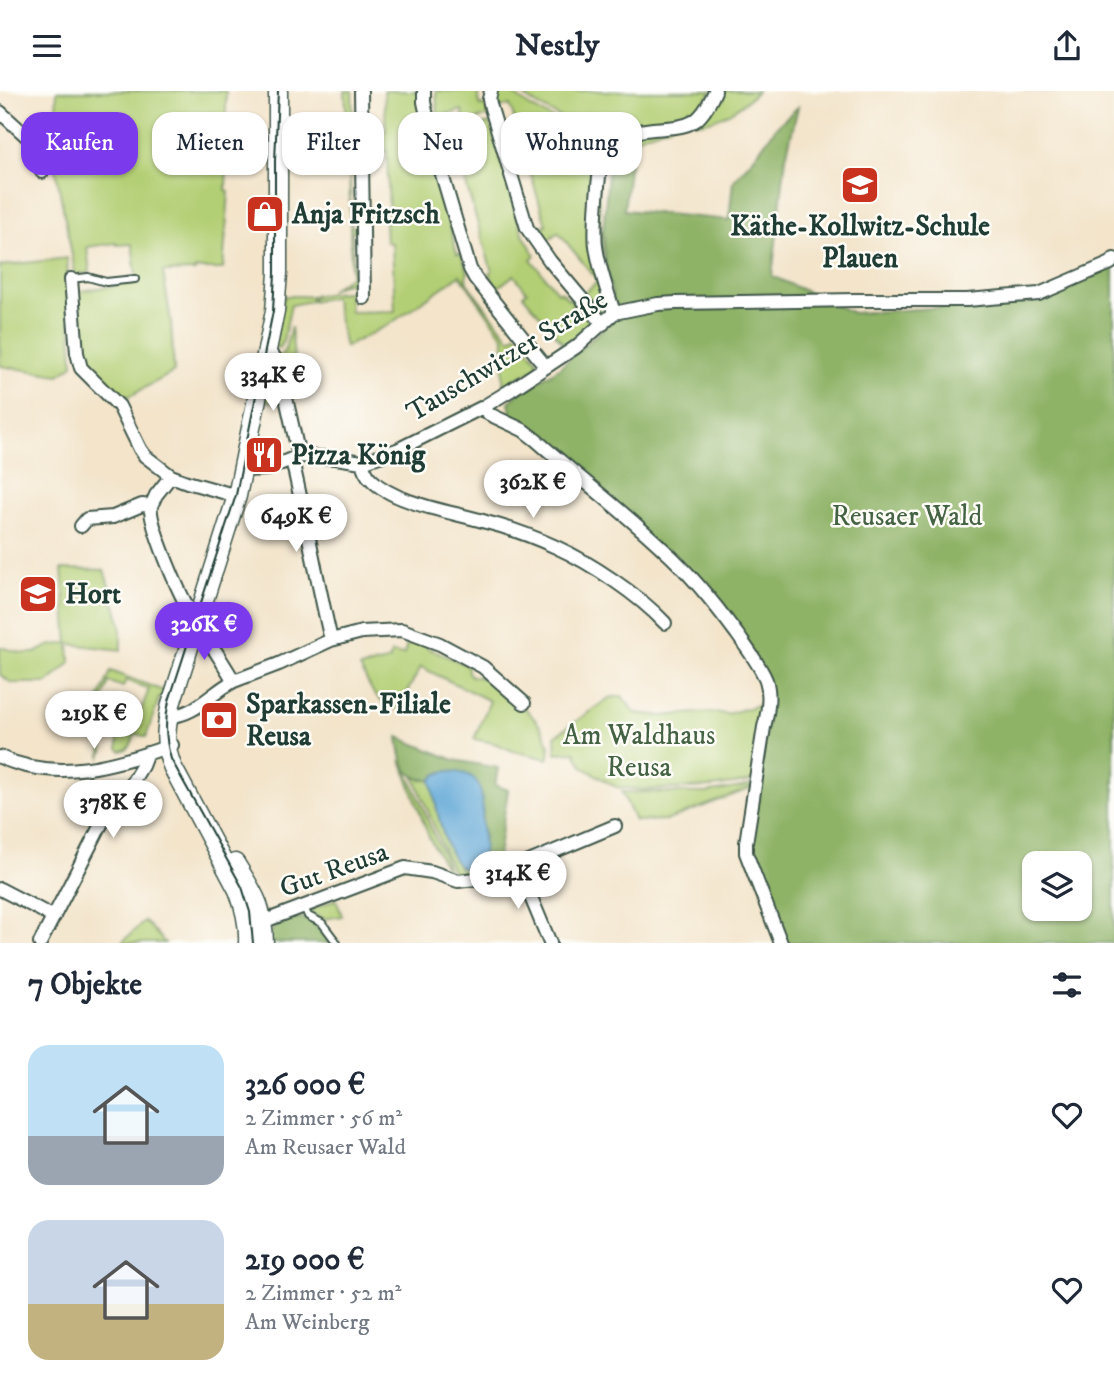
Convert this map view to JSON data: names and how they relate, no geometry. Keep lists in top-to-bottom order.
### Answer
{
  "streets": {
    "street": ["Tauschwitzer Straße", "Gut Reusa"]
  },
  "parks": ["Reusaer Wald", "Am Waldhaus Reusa"],
  "places": {
    "school or university": ["Käthe-Kollwitz-Schule Plauen", "Hort"],
    "shop": ["Anja Fritzsch"],
    "restaurant": ["Pizza König"],
    "bank": ["Sparkassen-Filiale Reusa"]
  },
  "page": {
    "header": "Nestly",
    "chip": [
      "Kaufen",
      "Mieten",
      "Filter",
      "Neu",
      "Wohnung"
    ],
    "price": [
      "334K €",
      "362K €",
      "649K €",
      "326K €",
      "219K €",
      "378K €",
      "314K €"
    ],
    "heading": "7 Objekte",
    "list": [
      {
        "name": "326 000 €",
        "note": "2 Zimmer · 56 m² · Am Reusaer Wald"
      },
      {
        "name": "219 000 €",
        "note": "2 Zimmer · 52 m² · Am Weinberg"
      }
    ]
  }
}
